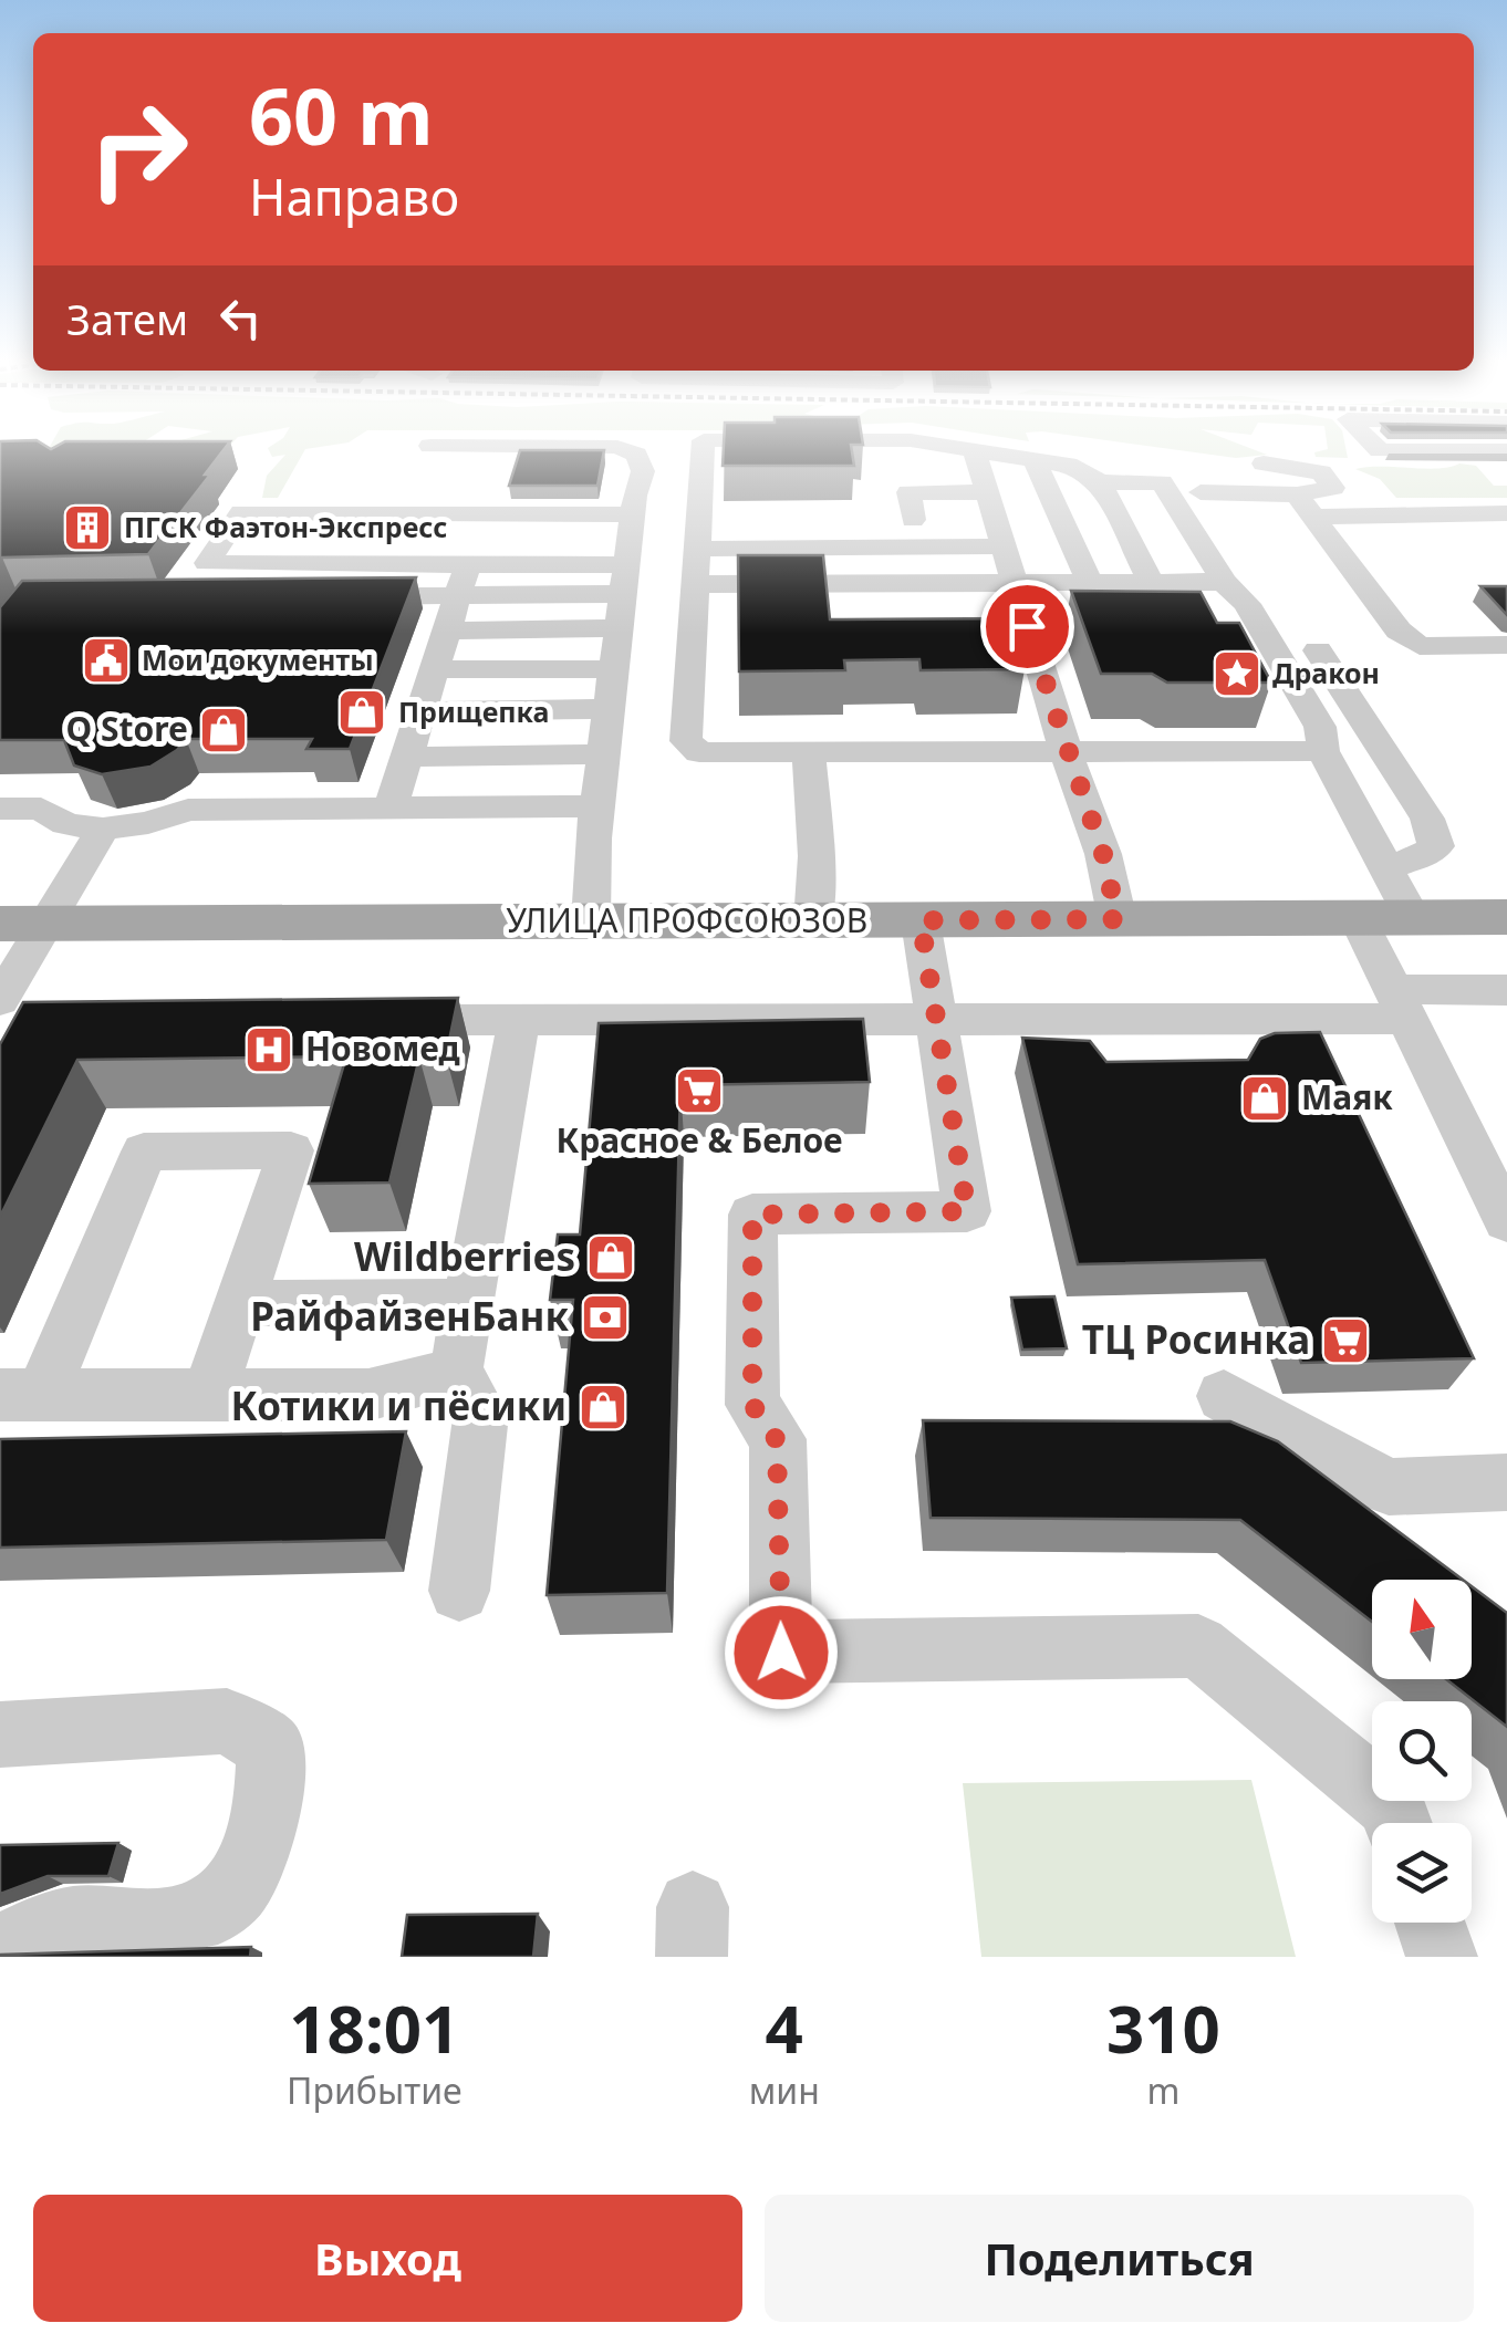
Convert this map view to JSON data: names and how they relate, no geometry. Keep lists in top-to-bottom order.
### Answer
{
  "streets": {
    "main road": ["УЛИЦА ПРОФСОЮЗОВ"]
  },
  "places": {
    "building": ["ПГСК Фаэтон-Экспресс"],
    "public building": ["Мои документы"],
    "place": ["Дракон"],
    "shop": [
      "Прищепка",
      "Q Store",
      "Маяк",
      "Wildberries",
      "Котики и пёсики"
    ],
    "hospital": ["Новомед"],
    "supermarket": ["Красное & Белое", "ТЦ Росинка"],
    "bank": ["РайфайзенБанк"]
  },
  "north": "top",
  "page": {
    "turn": ["60 m", "Направо"],
    "then": "Затем",
    "eta": [
      "18:01",
      "Прибытие",
      "4",
      "мин",
      "310",
      "m"
    ],
    "buttons": ["Выход", "Поделиться"]
  }
}
